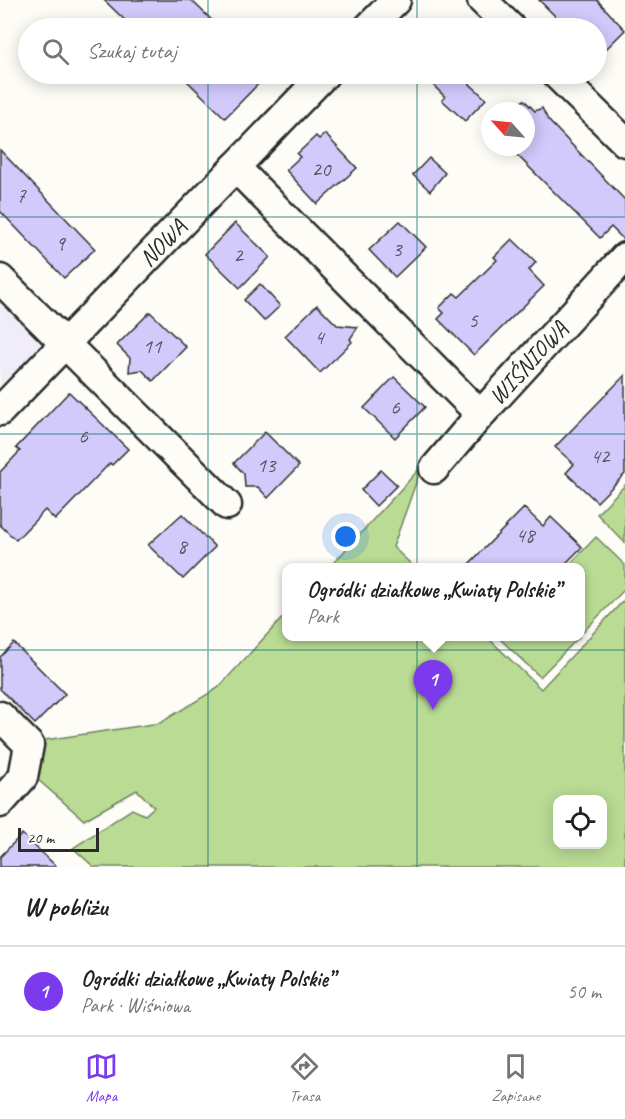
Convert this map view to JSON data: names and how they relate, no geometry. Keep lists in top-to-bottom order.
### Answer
{
  "streets": {
    "street": ["NOWA", "WIŚNIOWA"]
  },
  "house_numbers": [
    "20",
    "7",
    "9",
    "3",
    "2",
    "5",
    "4",
    "11",
    "6",
    "6",
    "42",
    "13",
    "48",
    "8"
  ],
  "scale_bar": "20 m",
  "north": "top left",
  "page": {
    "search": "Szukaj tutaj",
    "popup": ["Ogródki działkowe „Kwiaty Polskie”", "Park"],
    "pins": "1",
    "scale": "20 m",
    "heading": "W pobliżu",
    "list": [
      {
        "mark": "1",
        "name": "Ogródki działkowe „Kwiaty Polskie”",
        "note": "Park · Wiśniowa",
        "value": "50 m"
      }
    ],
    "nav": ["Mapa", "Trasa", "Zapisane"]
  }
}
